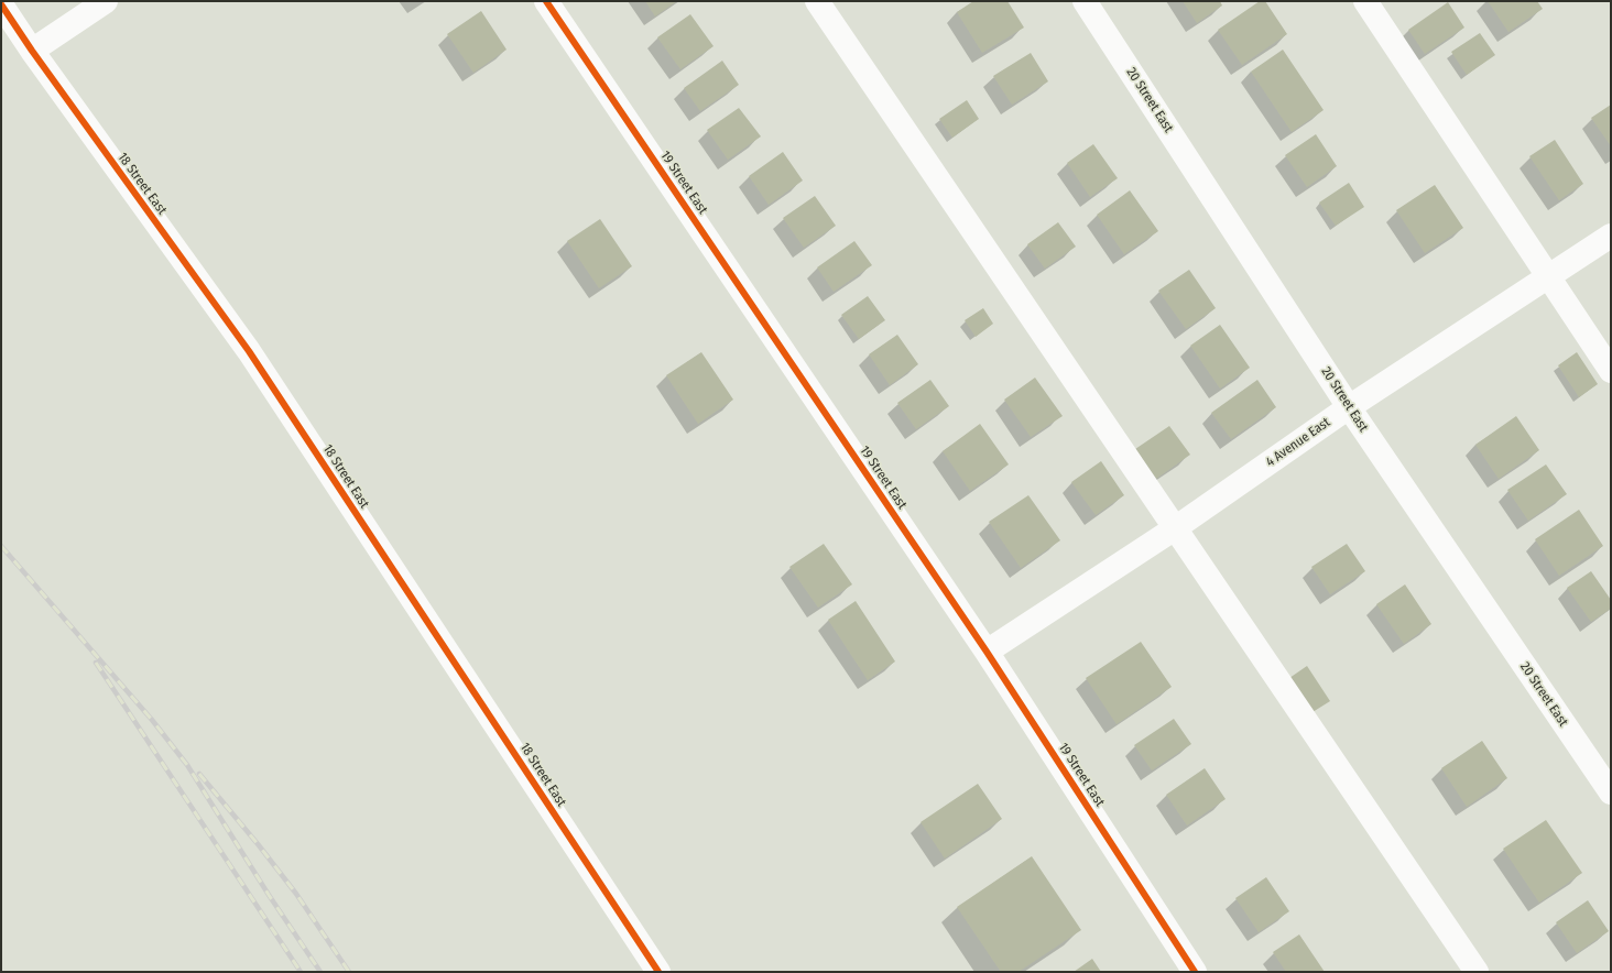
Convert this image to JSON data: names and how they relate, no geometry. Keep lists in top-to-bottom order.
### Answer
{
  "streets": {
    "street": [
      "20 Street East",
      "19 Street East",
      "18 Street East",
      "4 Avenue East"
    ]
  },
  "crossings": [
    ["20 Street East", "4 Avenue East"],
    ["19 Street East", "4 Avenue East"]
  ]
}
